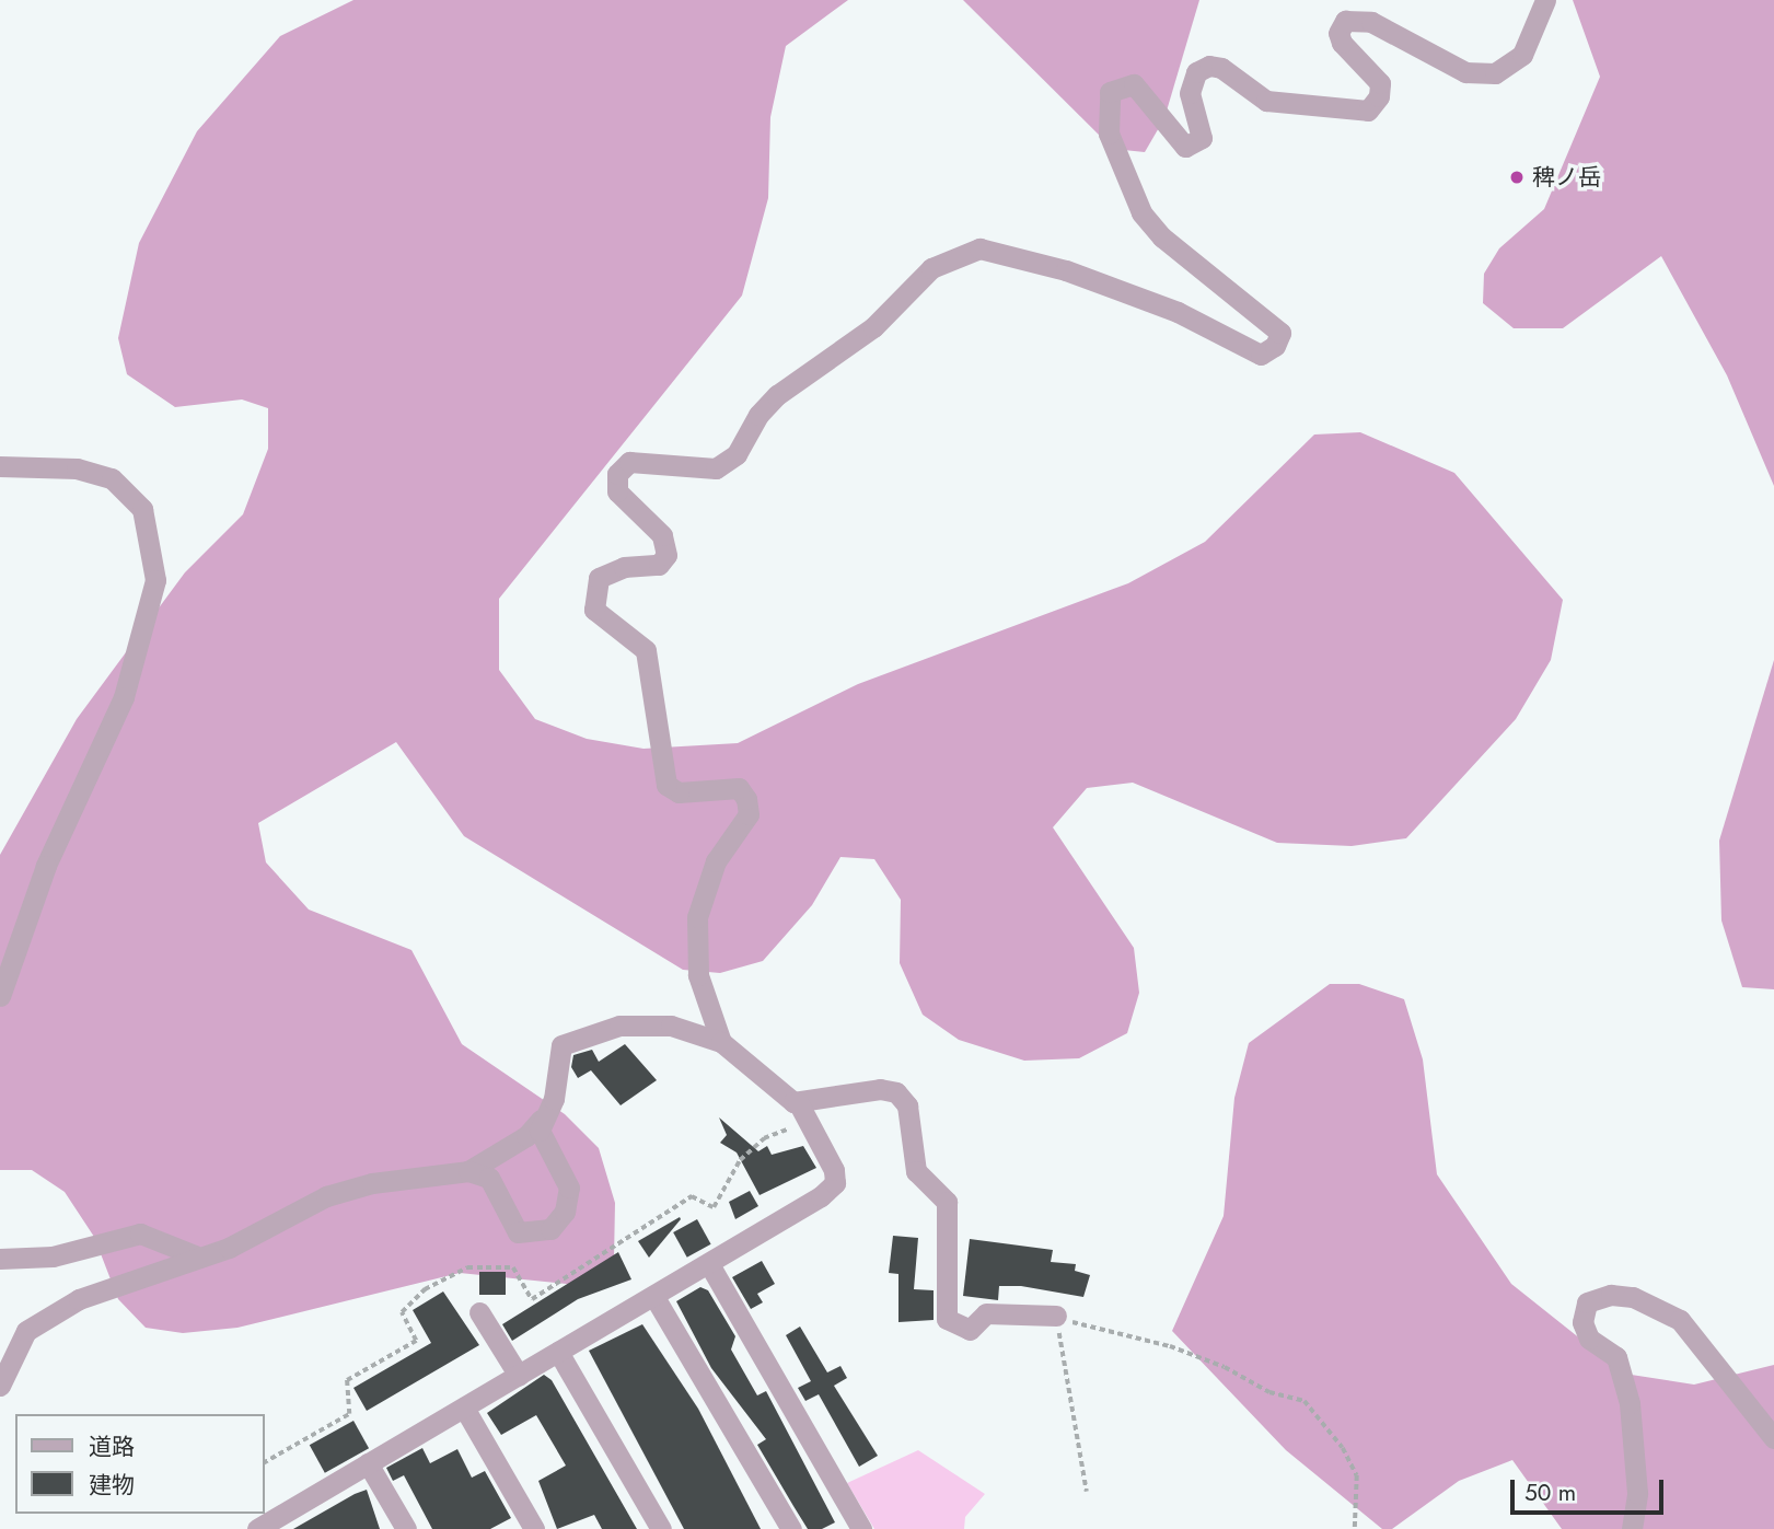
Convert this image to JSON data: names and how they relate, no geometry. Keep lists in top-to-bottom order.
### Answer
{
  "places": ["稗ノ岳"],
  "legend": ["道路", "建物"],
  "scale_bar": "50 m"
}
